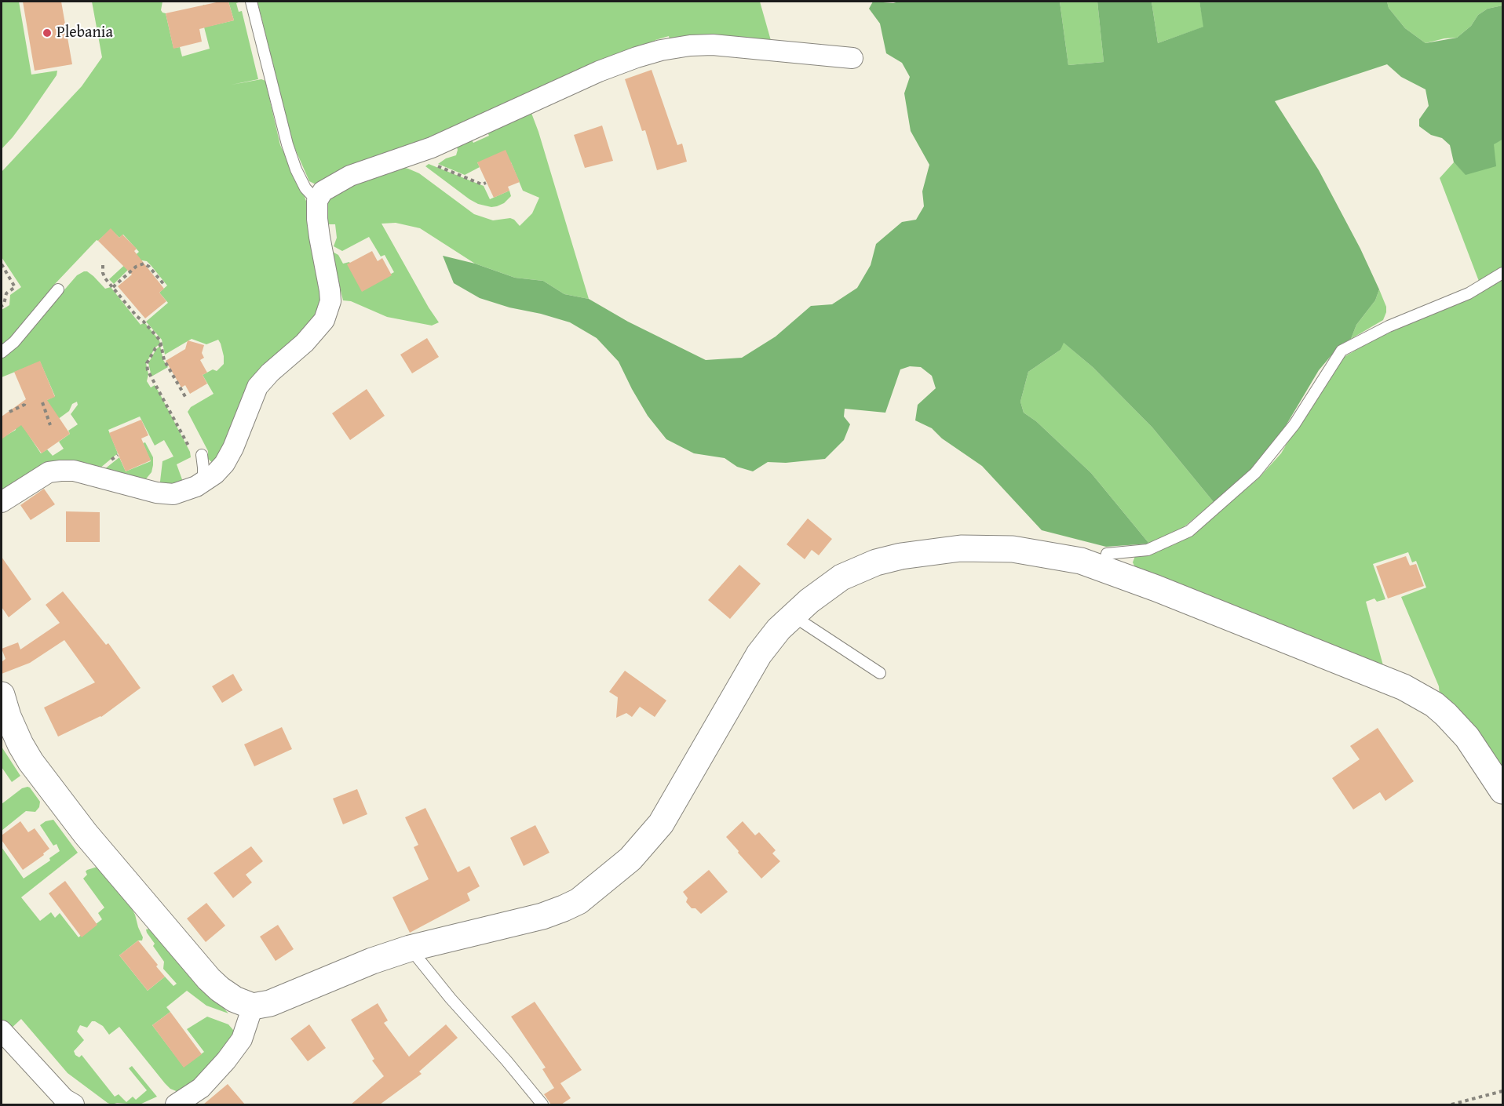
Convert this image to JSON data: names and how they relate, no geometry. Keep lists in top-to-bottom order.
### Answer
{
  "places": ["Plebania"]
}
